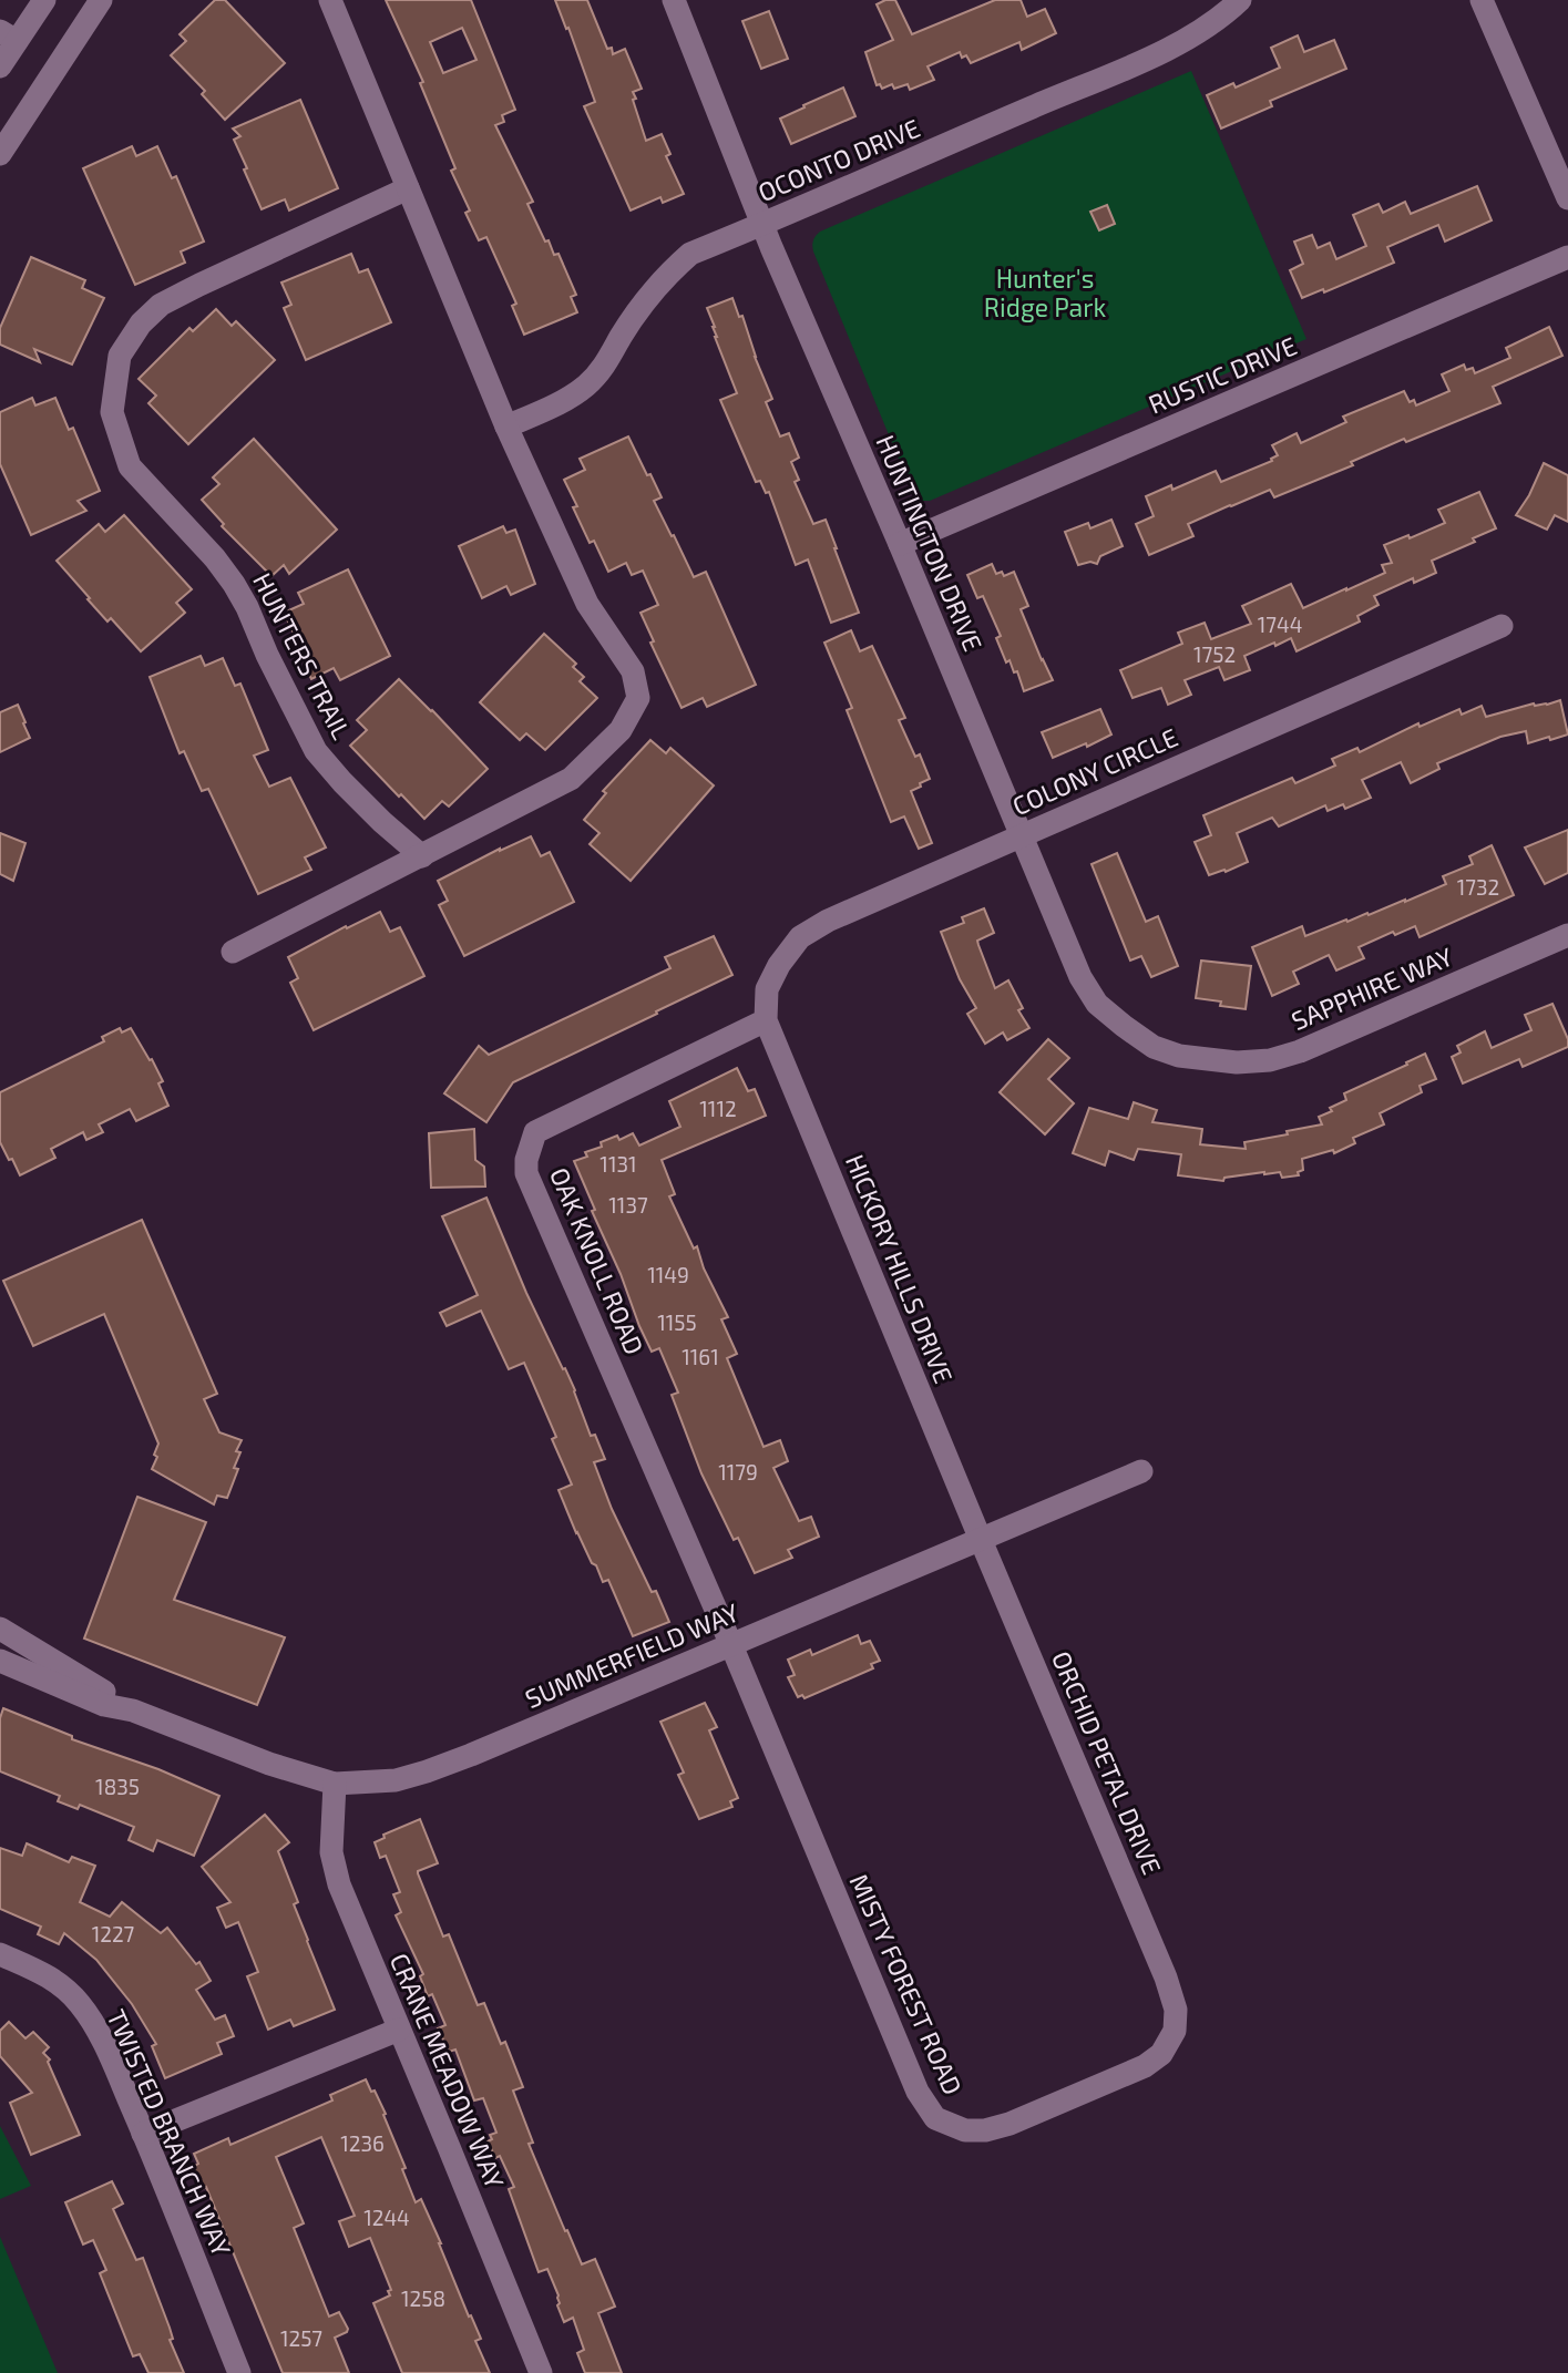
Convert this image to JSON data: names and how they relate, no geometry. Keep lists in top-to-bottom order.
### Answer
{
  "streets": {
    "street": [
      "OCONTO DRIVE",
      "RUSTIC DRIVE",
      "HUNTINGTON DRIVE",
      "HUNTERS TRAIL",
      "COLONY CIRCLE",
      "SAPPHIRE WAY",
      "OAK KNOLL ROAD",
      "HICKORY HILLS DRIVE",
      "SUMMERFIELD WAY",
      "ORCHID PETAL DRIVE",
      "MISTY FOREST ROAD",
      "CRANE MEADOW WAY",
      "TWISTED BRANCH WAY"
    ]
  },
  "crossings": [
    ["OCONTO DRIVE", "HUNTINGTON DRIVE"],
    ["RUSTIC DRIVE", "HUNTINGTON DRIVE"],
    ["HUNTINGTON DRIVE", "COLONY CIRCLE"],
    ["HUNTINGTON DRIVE", "SAPPHIRE WAY"],
    ["COLONY CIRCLE", "OAK KNOLL ROAD"],
    ["COLONY CIRCLE", "HICKORY HILLS DRIVE"],
    ["OAK KNOLL ROAD", "HICKORY HILLS DRIVE"],
    ["OAK KNOLL ROAD", "SUMMERFIELD WAY"],
    ["OAK KNOLL ROAD", "MISTY FOREST ROAD"],
    ["HICKORY HILLS DRIVE", "SUMMERFIELD WAY"],
    ["HICKORY HILLS DRIVE", "ORCHID PETAL DRIVE"],
    ["SUMMERFIELD WAY", "ORCHID PETAL DRIVE"],
    ["SUMMERFIELD WAY", "MISTY FOREST ROAD"],
    ["SUMMERFIELD WAY", "CRANE MEADOW WAY"],
    ["ORCHID PETAL DRIVE", "MISTY FOREST ROAD"]
  ],
  "parks": ["Hunter's Ridge Park"],
  "house_numbers": [
    "1744",
    "1752",
    "1732",
    "1112",
    "1131",
    "1137",
    "1149",
    "1155",
    "1161",
    "1179",
    "1835",
    "1227",
    "1236",
    "1244",
    "1258",
    "1257"
  ]
}
